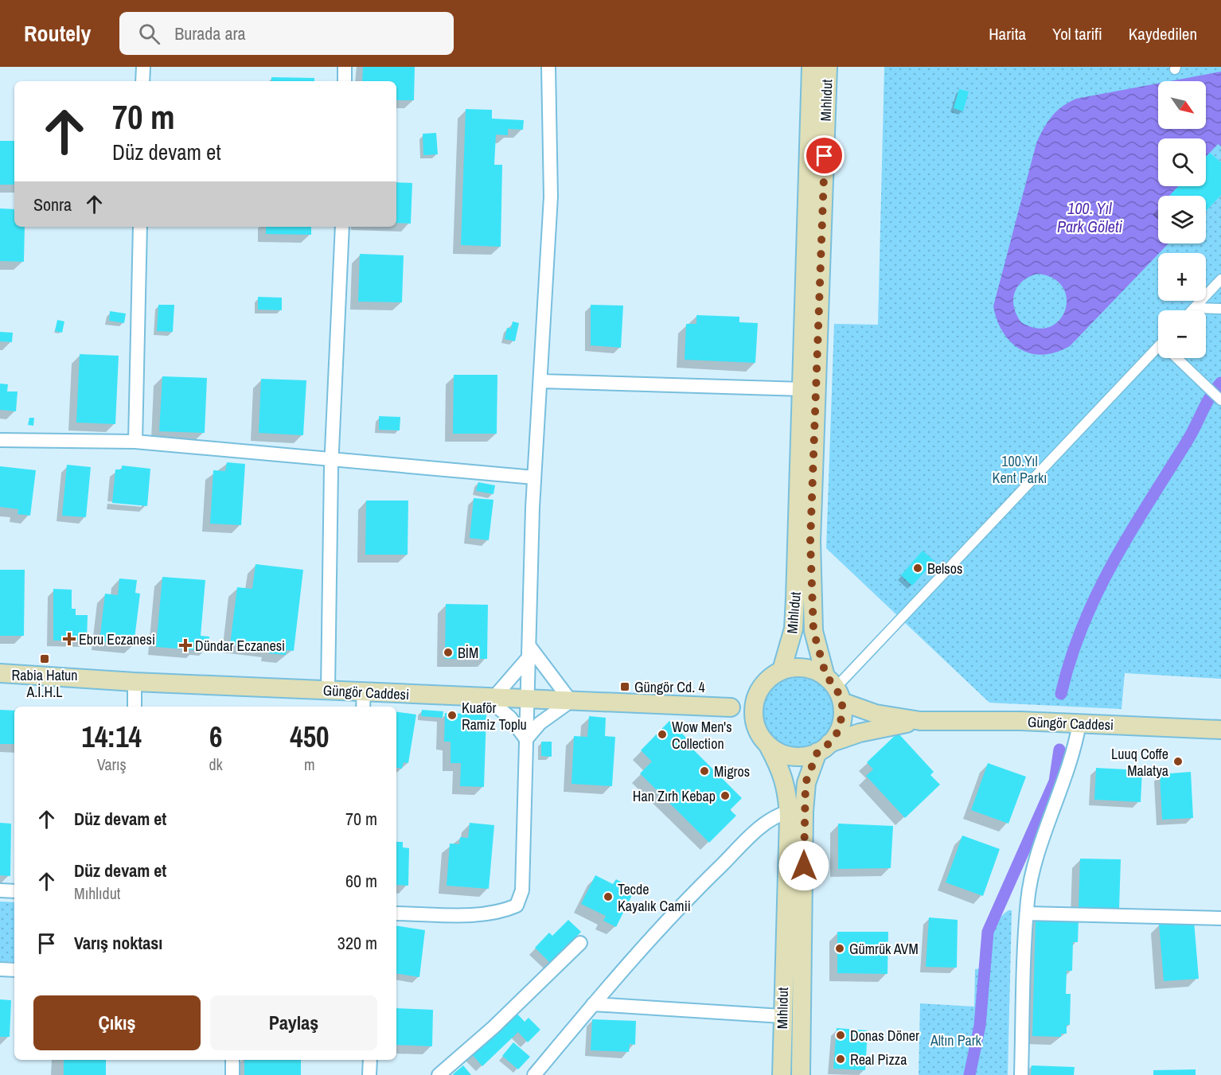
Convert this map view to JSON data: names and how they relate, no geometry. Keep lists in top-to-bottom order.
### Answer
{
  "streets": {
    "main road": ["Mıhlıdut", "Güngör Caddesi"]
  },
  "water": ["100. Yıl Park Göleti"],
  "parks": ["100.Yıl Kent Parkı", "Altın Park"],
  "places": {
    "other": [
      "Belsos",
      "BİM",
      "Kuaför Ramiz Toplu",
      "Wow Men's Collection",
      "Luuq Coffe Malatya",
      "Migros",
      "Han Zırh Kebap",
      "Tecde Kayalık Camii",
      "Gümrük AVM",
      "Donas Döner",
      "Real Pizza"
    ],
    "health": ["Ebru Eczanesi", "Dündar Eczanesi"],
    "transit": ["Rabia Hatun A.İ.H.L", "Güngör Cd. 4"]
  },
  "north": "bottom right",
  "page": {
    "header": "Routely",
    "search": "Burada ara",
    "nav": ["Harita", "Yol tarifi", "Kaydedilen"],
    "map_buttons": ["+", "−"],
    "turn": ["70 m", "Düz devam et"],
    "then": "Sonra",
    "eta": [
      "14:14",
      "Varış",
      "6",
      "dk",
      "450",
      "m"
    ],
    "list": [
      {
        "name": "Düz devam et",
        "value": "70 m"
      },
      {
        "name": "Düz devam et",
        "note": "Mıhlıdut",
        "value": "60 m"
      },
      {
        "name": "Varış noktası",
        "value": "320 m"
      }
    ],
    "buttons": ["Çıkış", "Paylaş"]
  }
}
